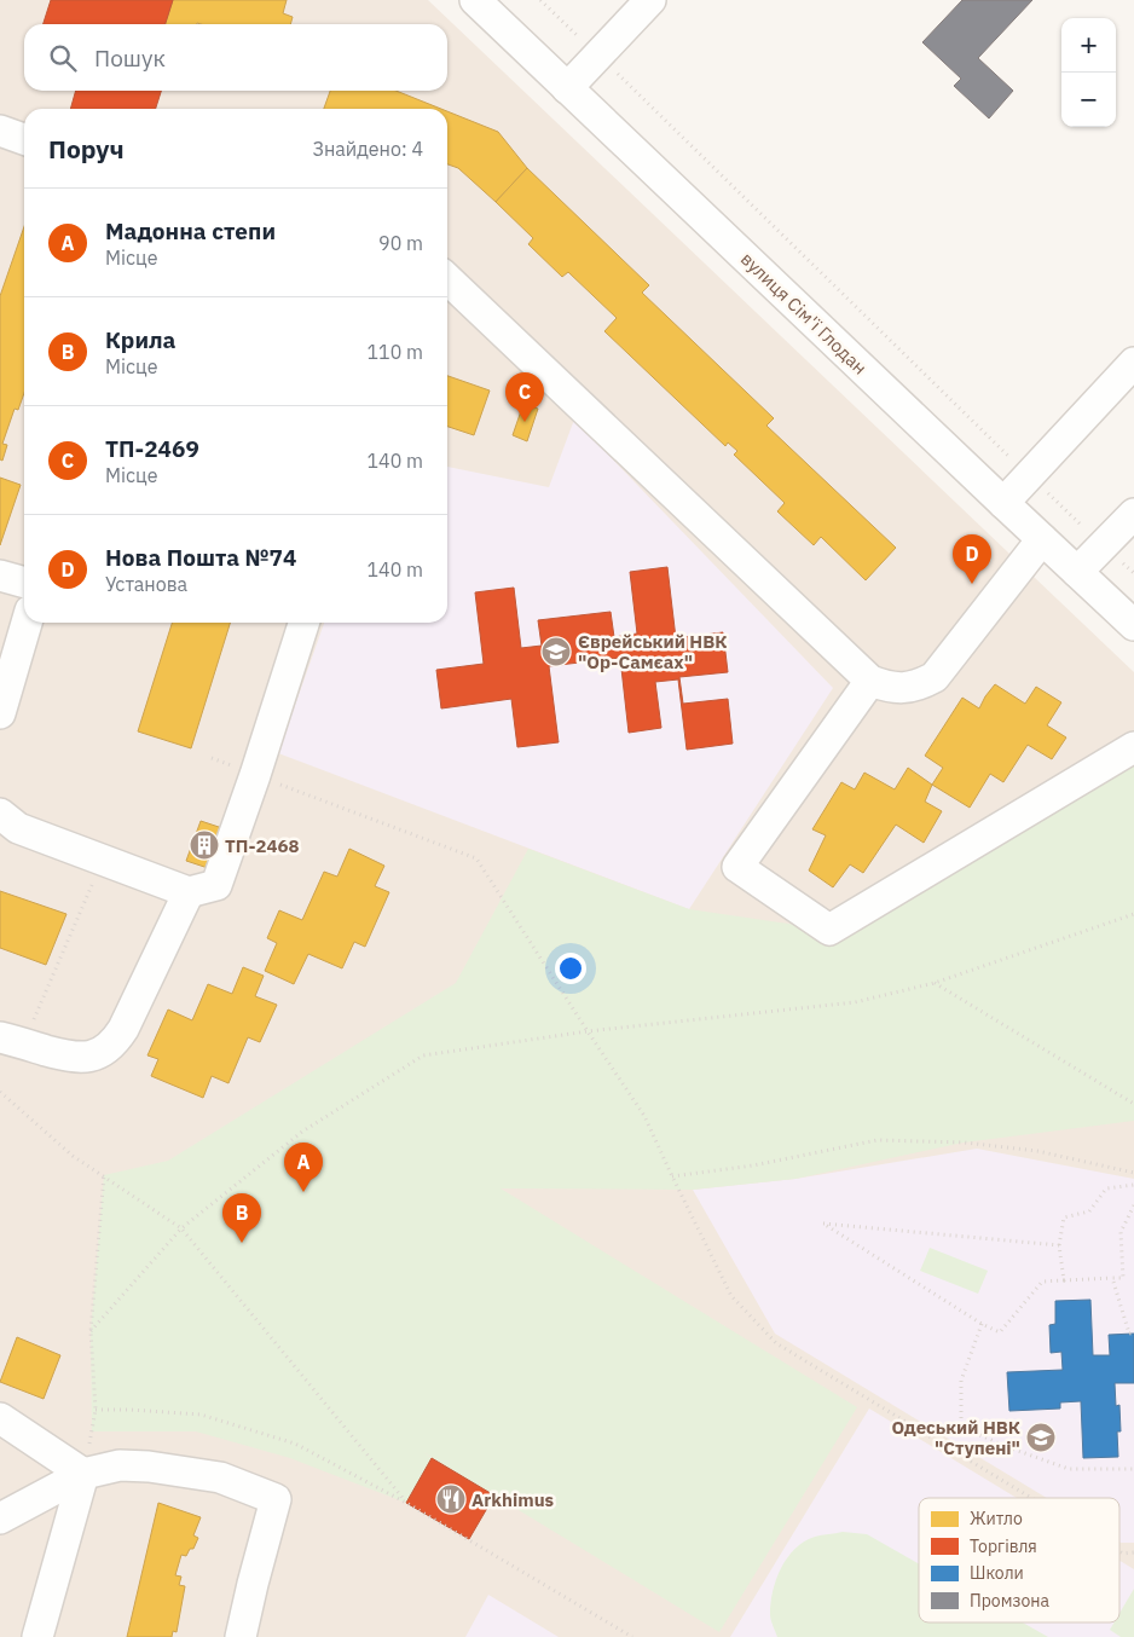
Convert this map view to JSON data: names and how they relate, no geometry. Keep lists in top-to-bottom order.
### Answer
{
  "streets": {
    "street": ["вулиця Сім'ї Глодан"]
  },
  "places": {
    "school or university": ["Єврейський НВК \"Ор-Самєах\"", "Одеський НВК \"Ступені\""],
    "building": ["ТП-2468"],
    "restaurant": ["Arkhimus"]
  },
  "legend": [
    "Житло",
    "Торгівля",
    "Школи",
    "Промзона"
  ],
  "page": {
    "map_buttons": ["+", "−"],
    "search": "Пошук",
    "heading": ["Поруч", "Знайдено: 4"],
    "list": [
      {
        "mark": "A",
        "name": "Мадонна степи",
        "note": "Місце",
        "value": "90 m"
      },
      {
        "mark": "B",
        "name": "Крила",
        "note": "Місце",
        "value": "110 m"
      },
      {
        "mark": "C",
        "name": "ТП-2469",
        "note": "Місце",
        "value": "140 m"
      },
      {
        "mark": "D",
        "name": "Нова Пошта №74",
        "note": "Установа",
        "value": "140 m"
      }
    ],
    "pins": [
      "C",
      "D",
      "A",
      "B"
    ]
  }
}
